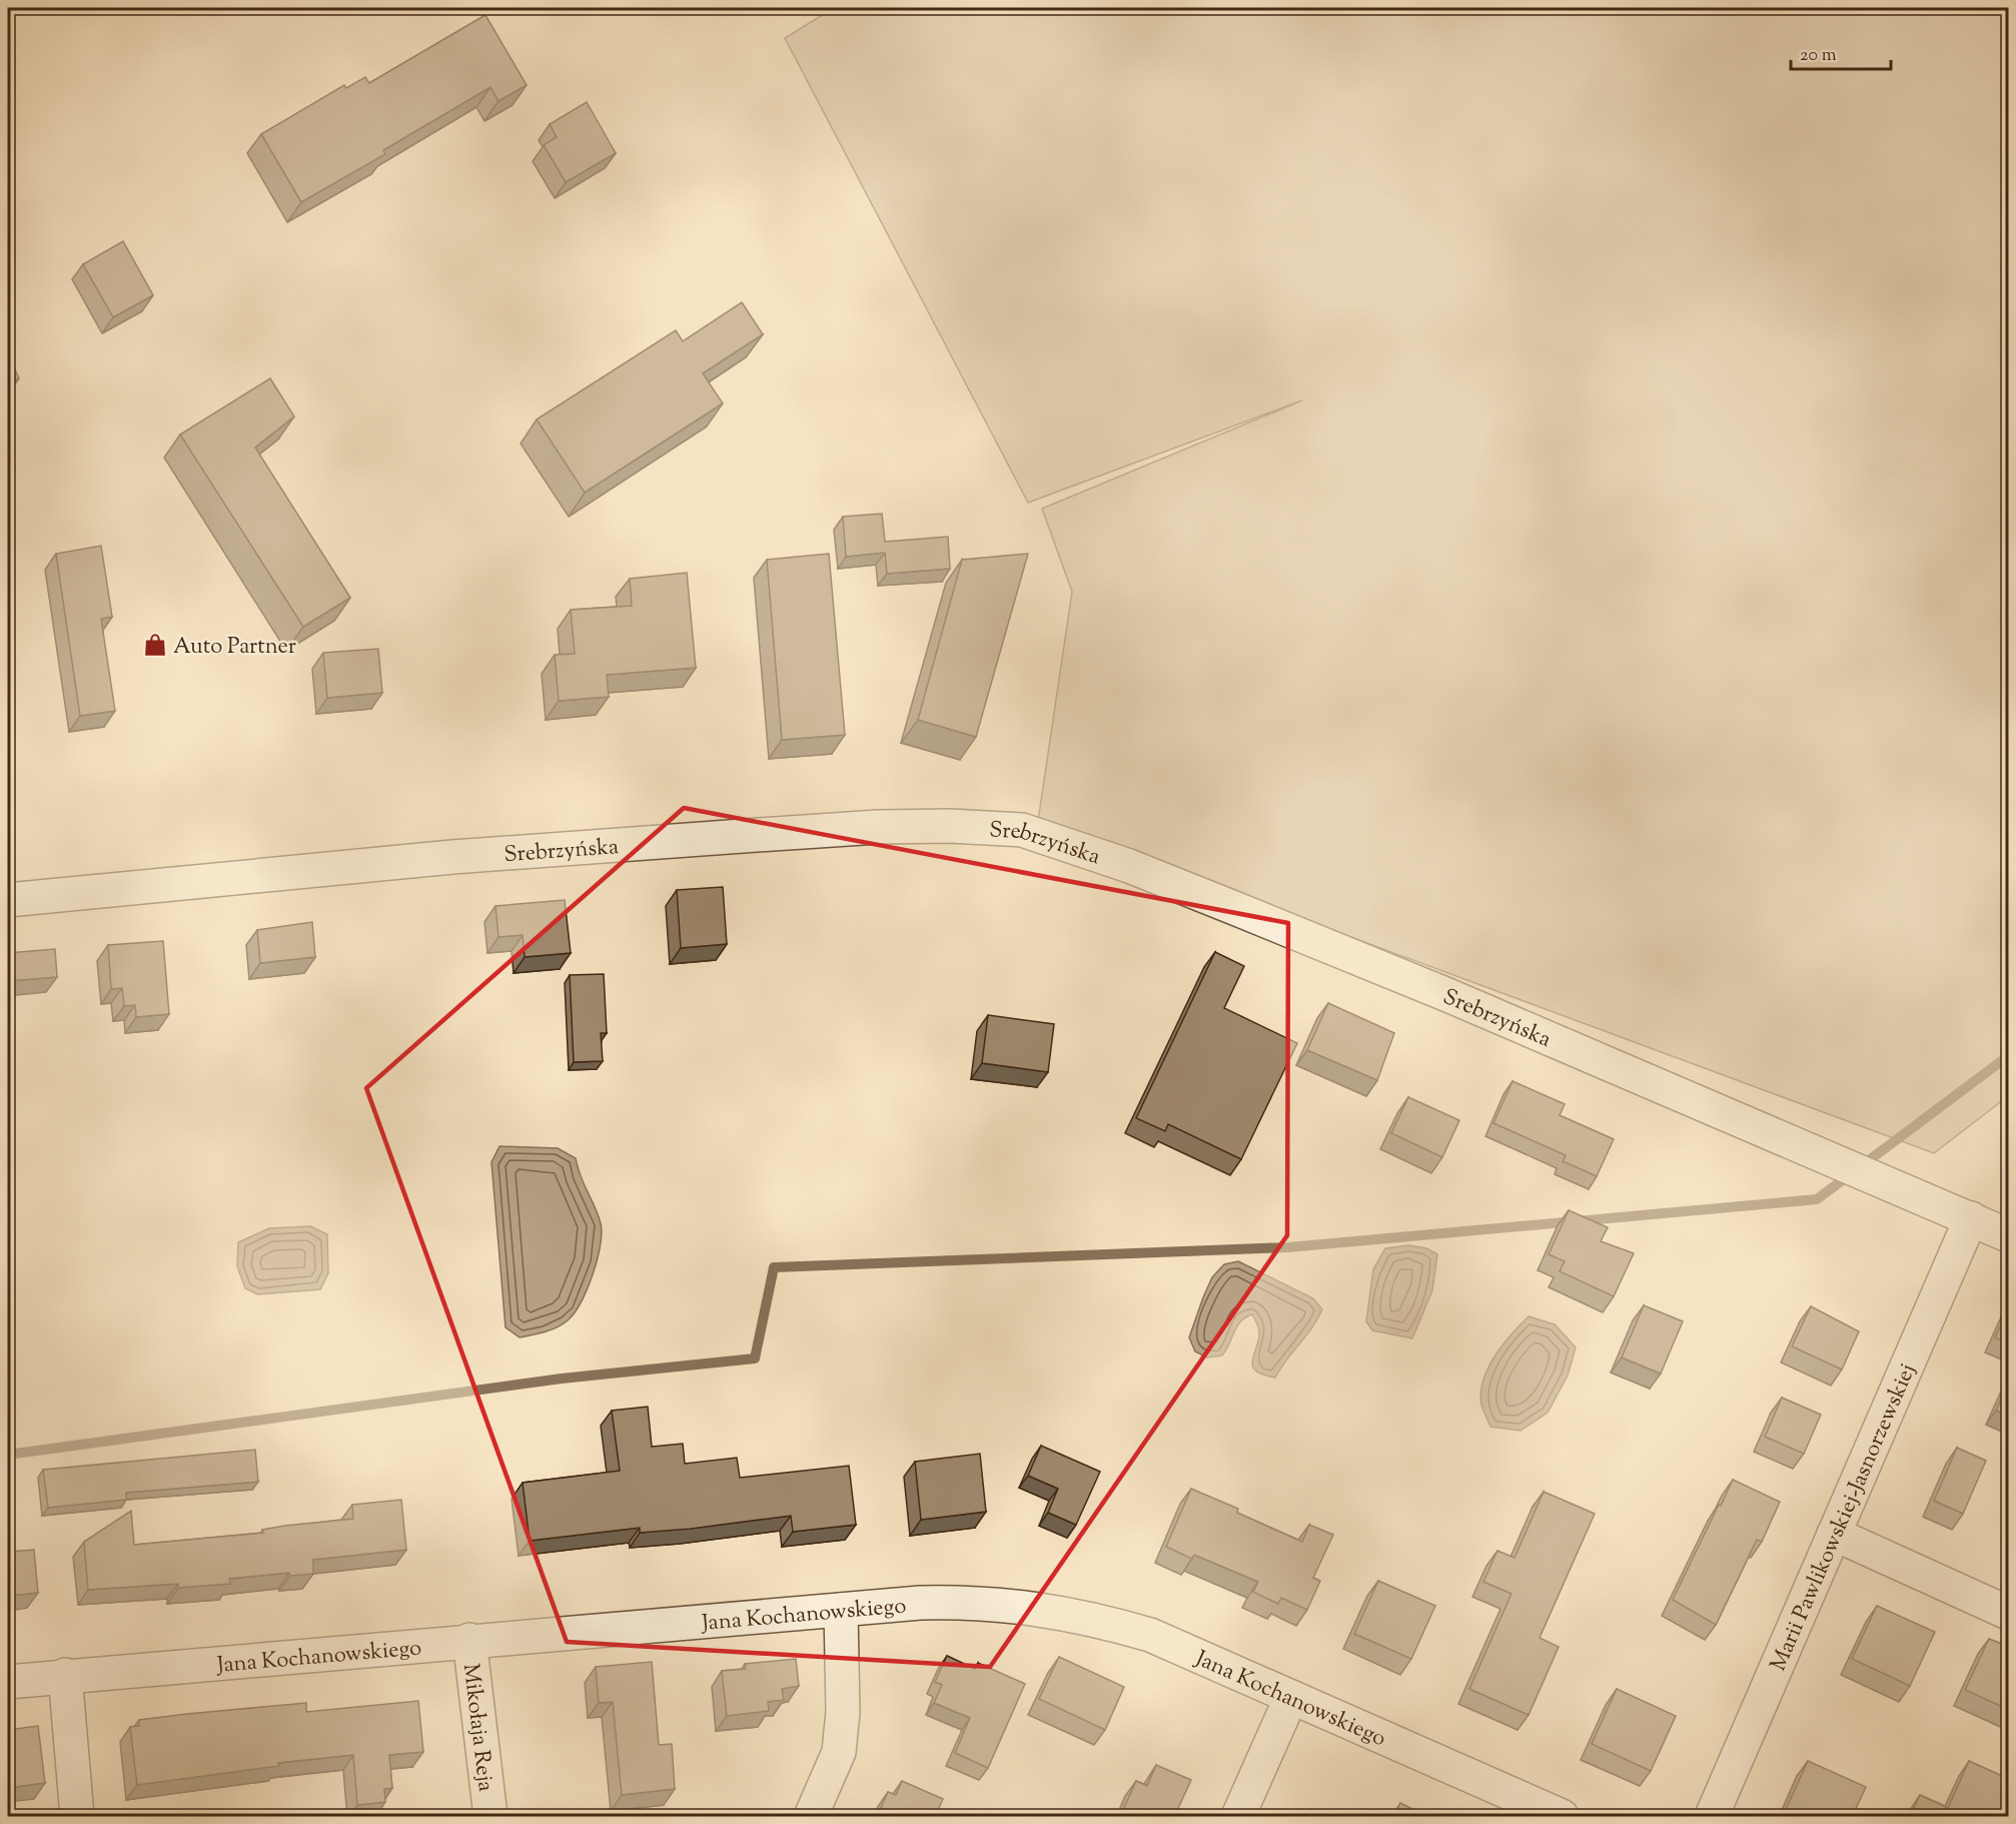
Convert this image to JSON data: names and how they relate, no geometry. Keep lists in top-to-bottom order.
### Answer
{
  "streets": {
    "street": [
      "Srebrzyńska",
      "Marii Pawlikowskiej-Jasnorzewskiej",
      "Jana Kochanowskiego",
      "Mikołaja Reja"
    ]
  },
  "crossings": [
    ["Srebrzyńska", "Marii Pawlikowskiej-Jasnorzewskiej"],
    ["Jana Kochanowskiego", "Mikołaja Reja"]
  ],
  "places": {
    "shop": ["Auto Partner"]
  },
  "scale_bar": "20 m"
}
